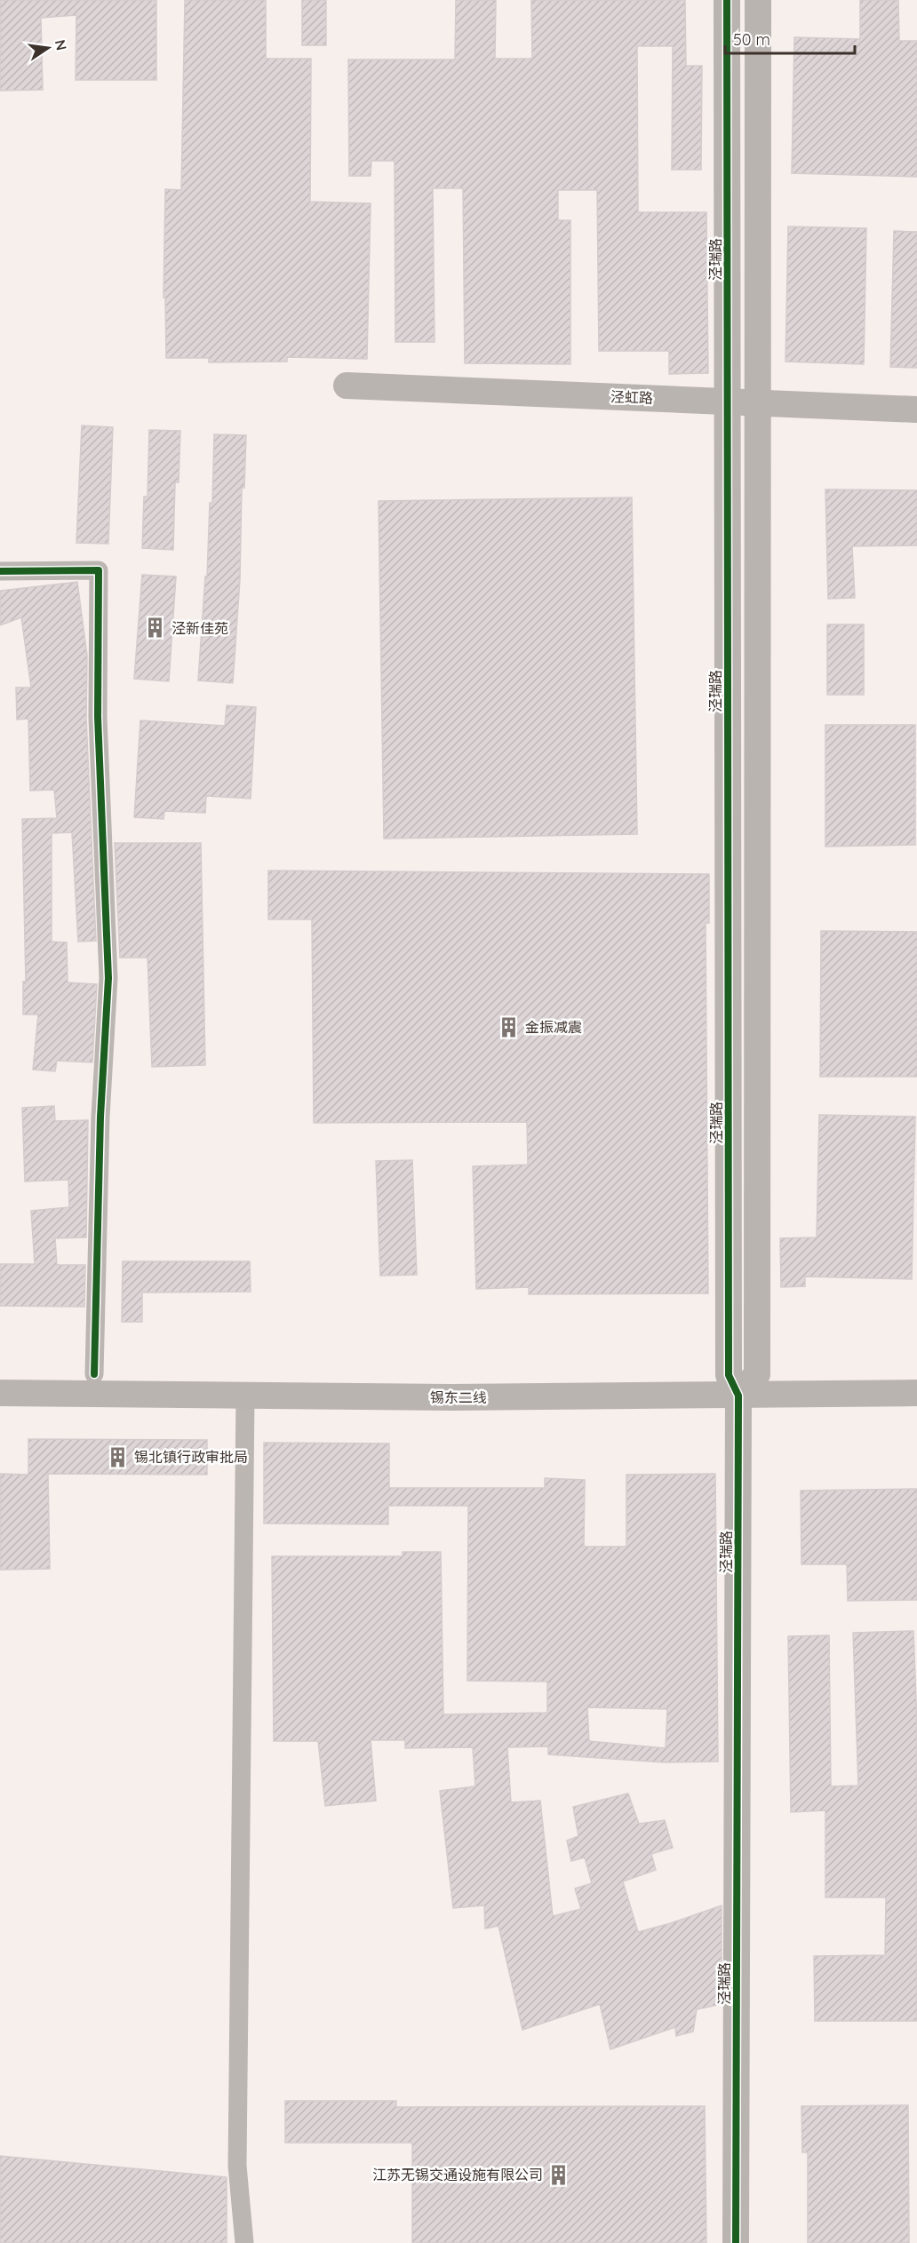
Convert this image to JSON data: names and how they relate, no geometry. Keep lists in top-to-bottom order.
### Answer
{
  "streets": {
    "street": ["泾瑞路", "泾虹路", "锡东二线"]
  },
  "crossings": [
    ["泾瑞路", "泾虹路"],
    ["泾瑞路", "锡东二线"]
  ],
  "places": {
    "building": [
      "泾新佳苑",
      "金振减震",
      "锡北镇行政审批局",
      "江苏无锡交通设施有限公司"
    ]
  },
  "scale_bar": "50 m",
  "north": "right"
}
